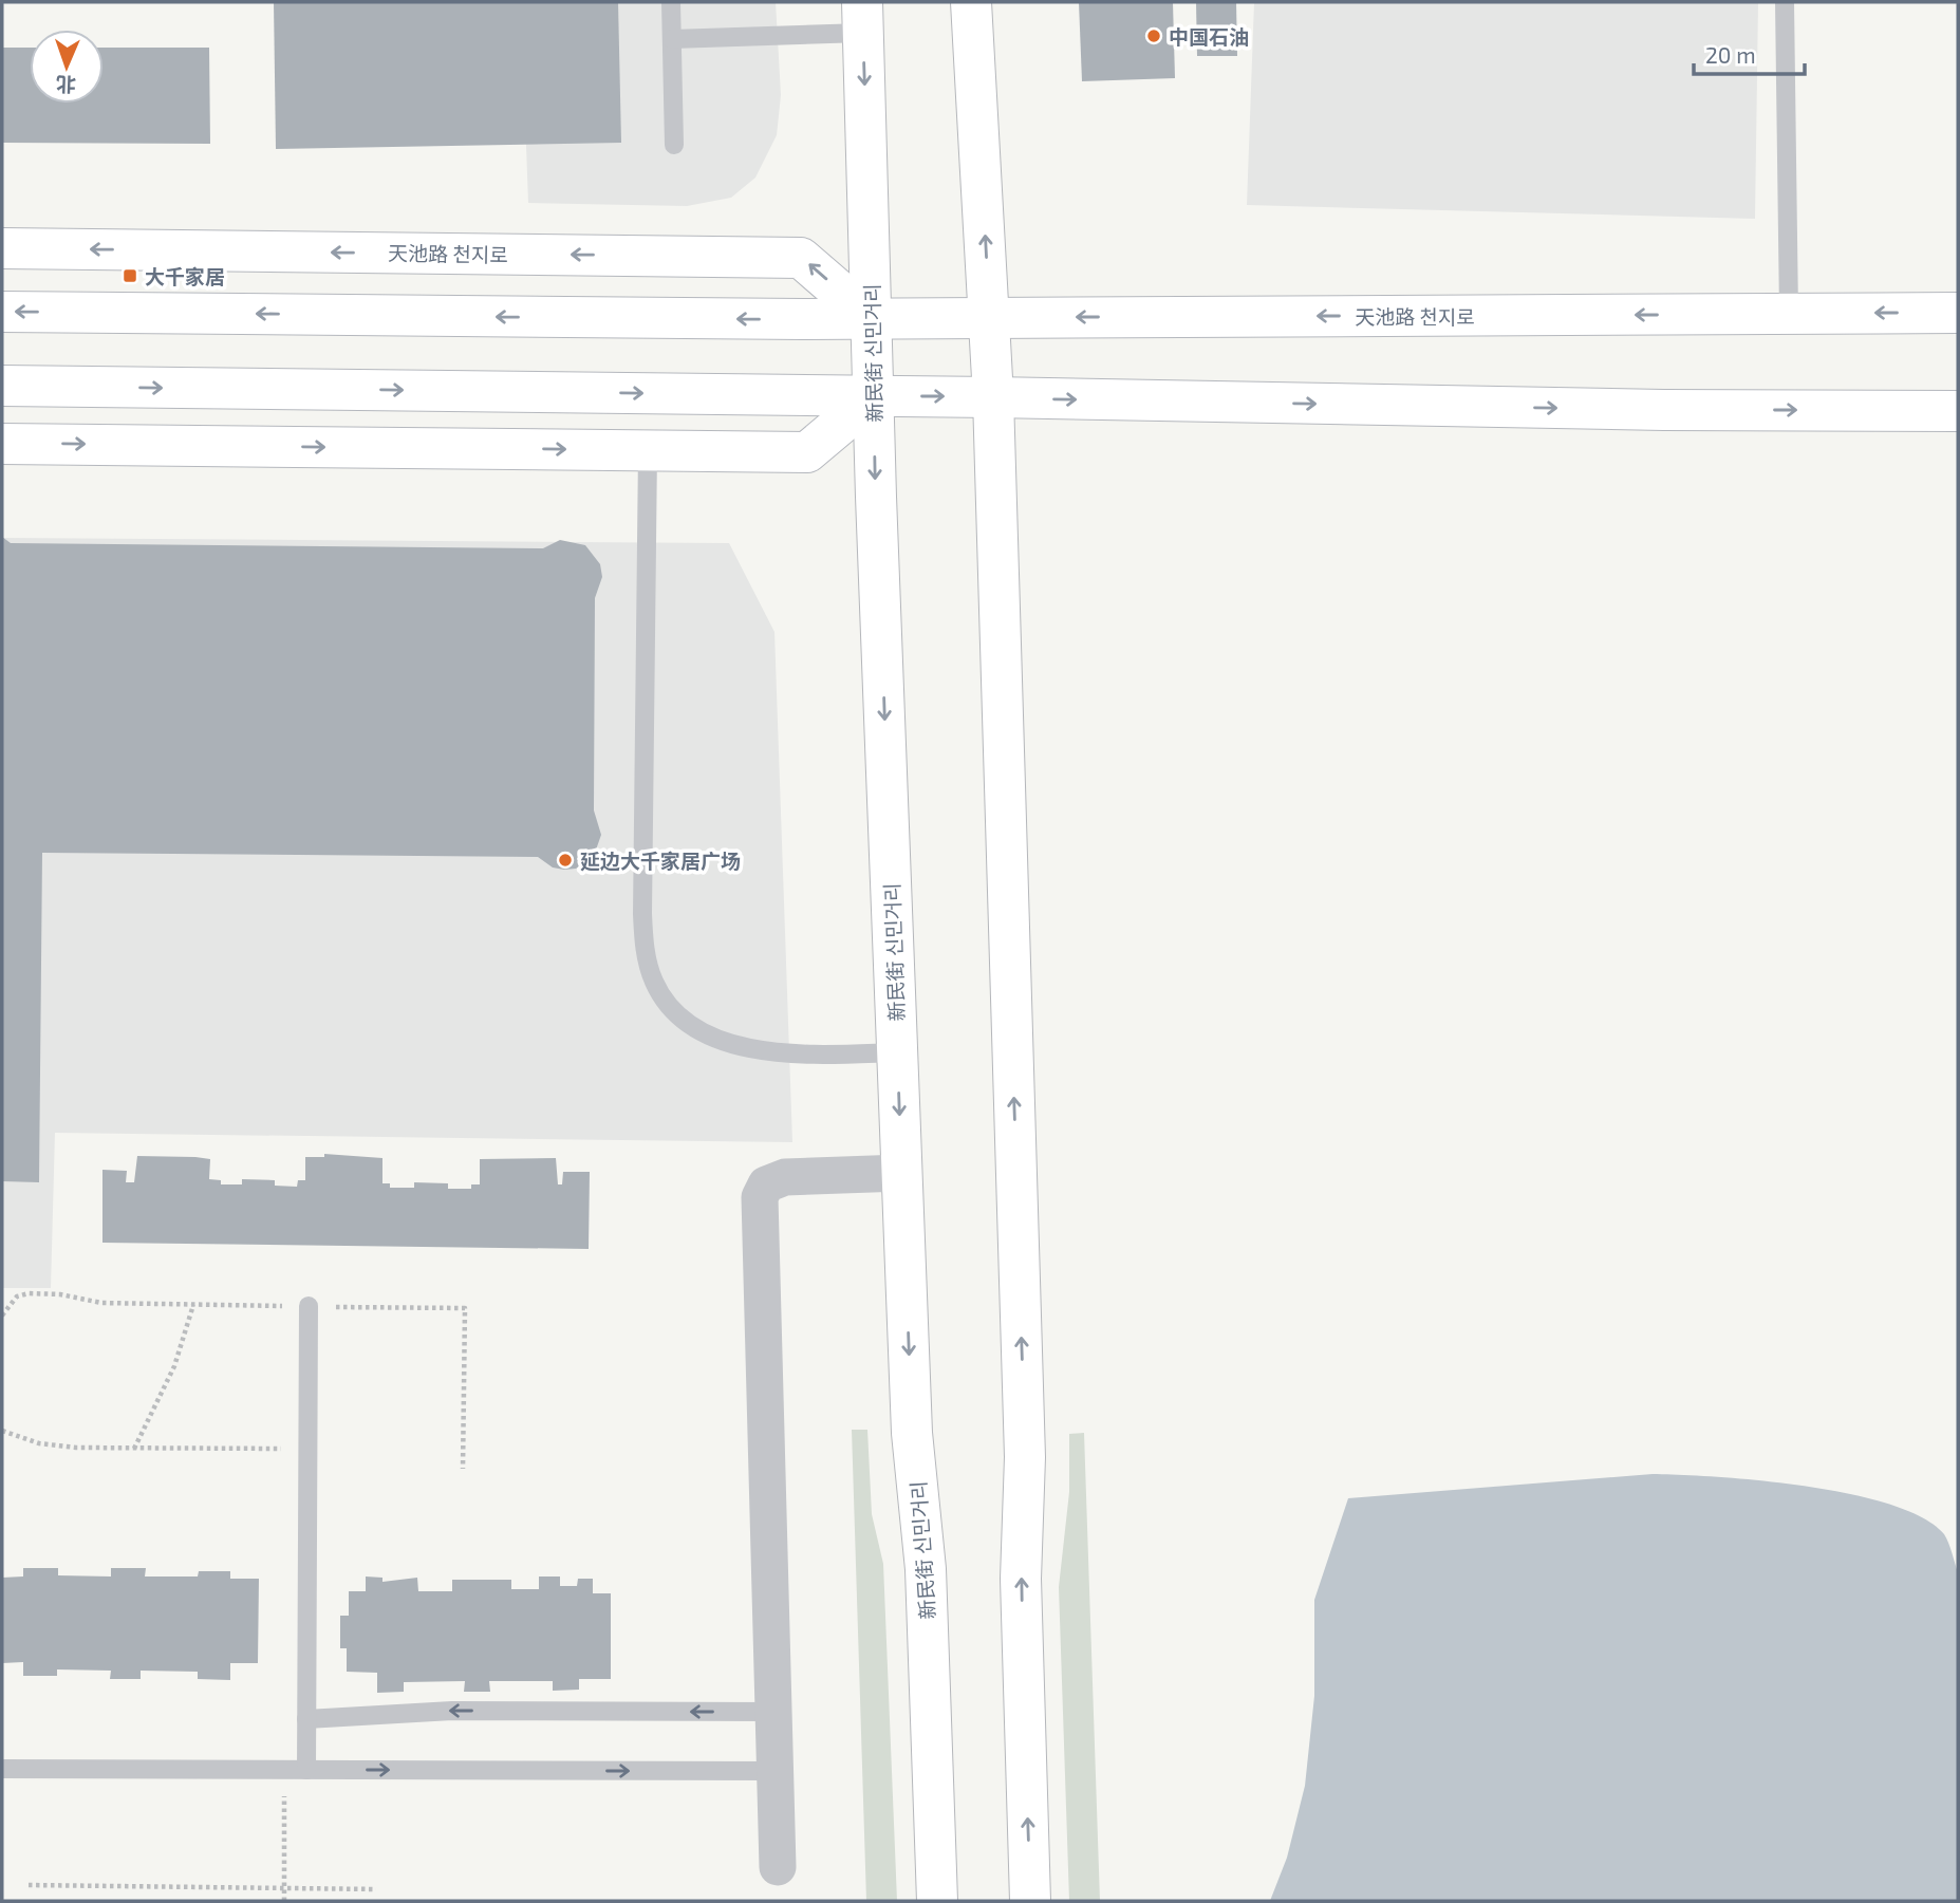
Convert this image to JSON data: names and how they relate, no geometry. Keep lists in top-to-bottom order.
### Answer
{
  "streets": {
    "main road": ["天池路 천지로", "新民街 신민거리"]
  },
  "crossings": [
    ["天池路 천지로", "新民街 신민거리"]
  ],
  "places": {
    "other": ["中国石油", "延边大千家居广场"],
    "transit": ["大千家居"]
  },
  "scale_bar": "20 m",
  "north": "bottom"
}
